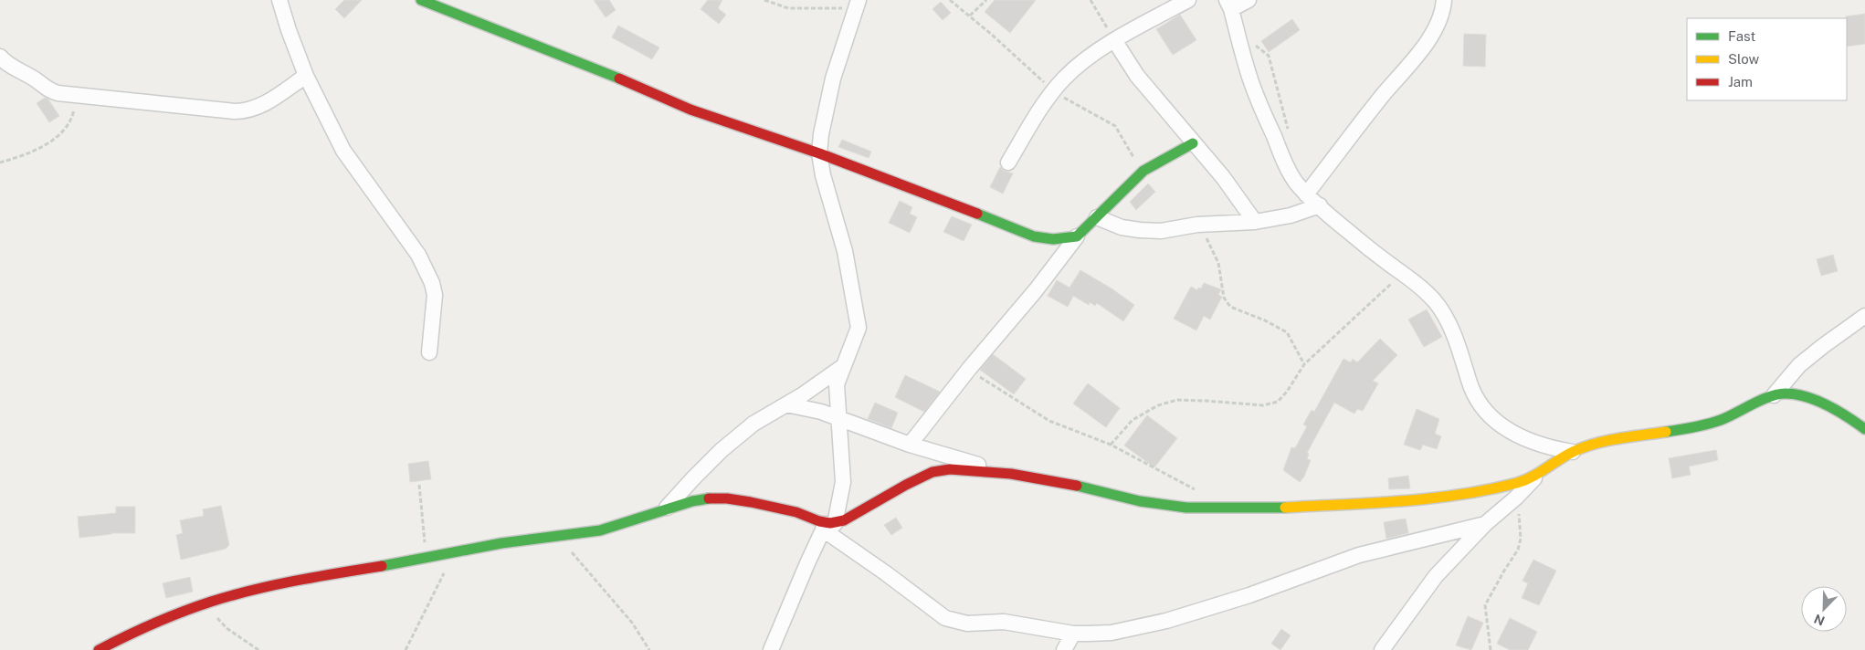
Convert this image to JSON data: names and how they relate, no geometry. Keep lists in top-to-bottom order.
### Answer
{
  "legend": ["Fast", "Slow", "Jam"],
  "north": "bottom left"
}
